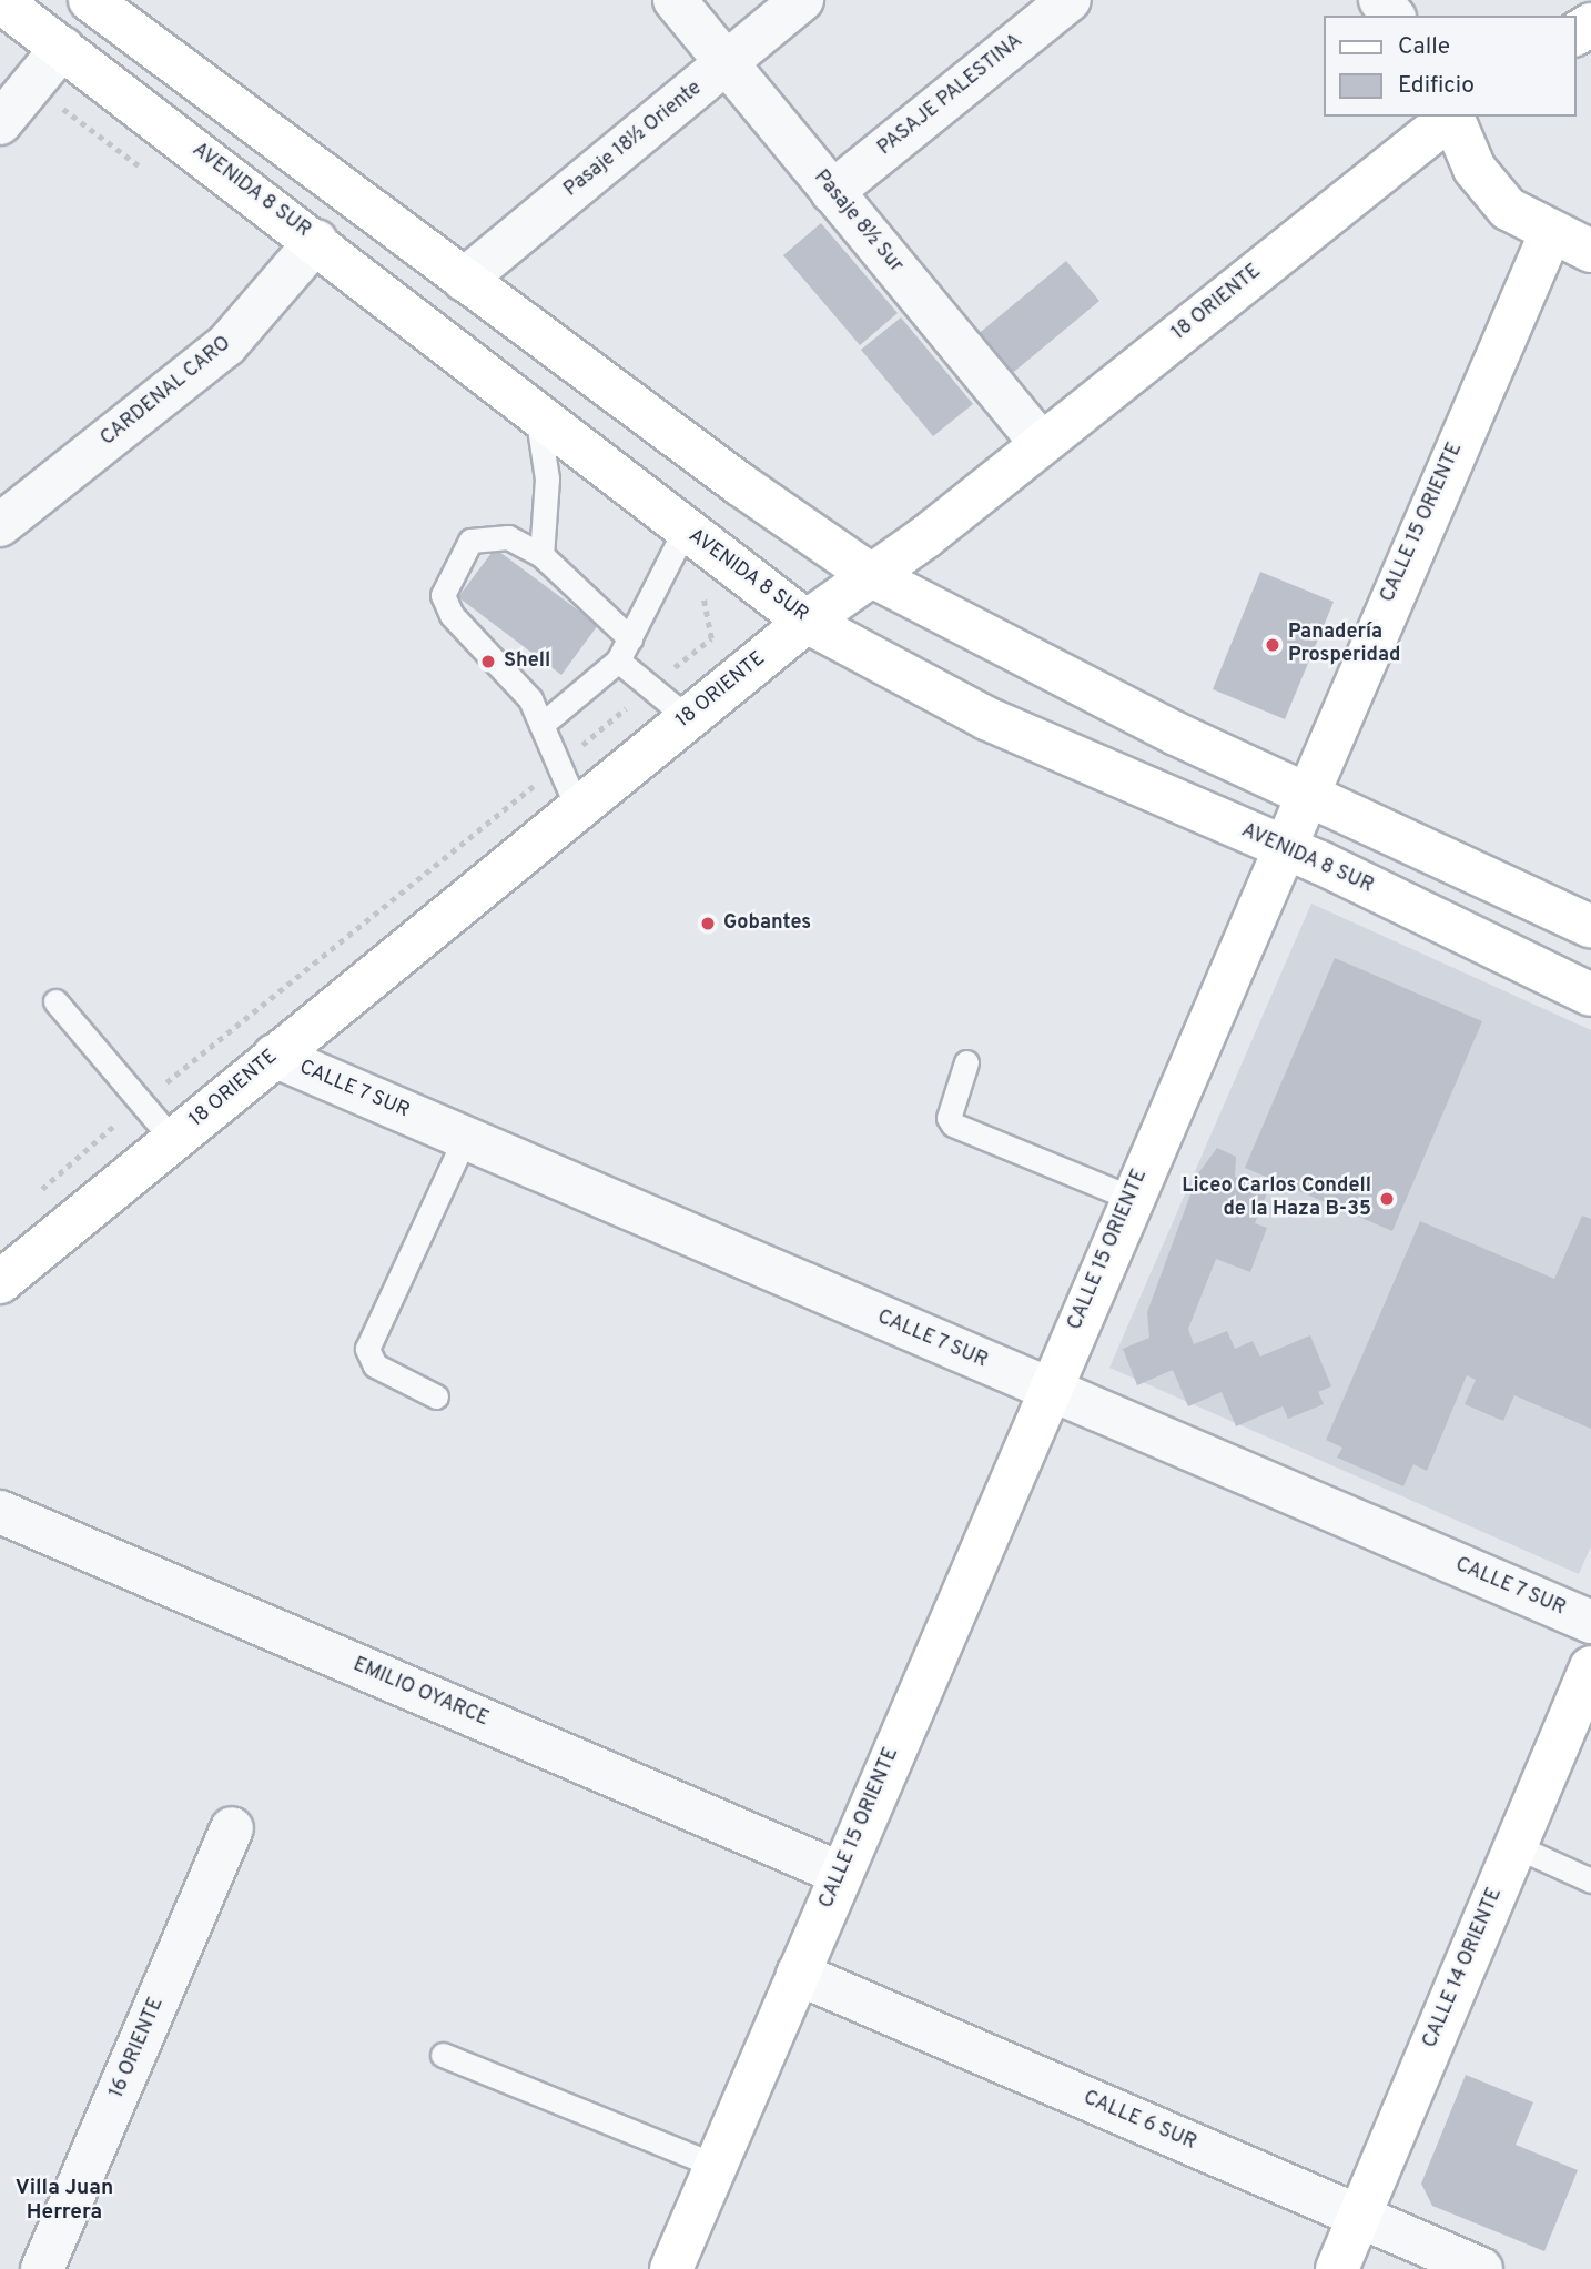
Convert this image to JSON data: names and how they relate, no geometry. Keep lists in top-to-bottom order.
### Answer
{
  "streets": {
    "main road": [
      "AVENIDA 8 SUR",
      "18 ORIENTE",
      "CALLE 15 ORIENTE",
      "CALLE 14 ORIENTE"
    ],
    "street": [
      "PASAJE PALESTINA",
      "Pasaje 18½ Oriente",
      "Pasaje 8½ Sur",
      "CARDENAL CARO",
      "CALLE 7 SUR",
      "EMILIO OYARCE",
      "16 ORIENTE",
      "CALLE 6 SUR"
    ]
  },
  "crossings": [
    ["PASAJE PALESTINA", "Pasaje 8½ Sur"],
    ["Pasaje 18½ Oriente", "Pasaje 8½ Sur"],
    ["AVENIDA 8 SUR", "18 ORIENTE"],
    ["AVENIDA 8 SUR", "CARDENAL CARO"],
    ["AVENIDA 8 SUR", "CALLE 15 ORIENTE"],
    ["Pasaje 8½ Sur", "18 ORIENTE"],
    ["18 ORIENTE", "CALLE 7 SUR"],
    ["CALLE 15 ORIENTE", "CALLE 7 SUR"],
    ["CALLE 15 ORIENTE", "EMILIO OYARCE"],
    ["CALLE 15 ORIENTE", "CALLE 6 SUR"],
    ["CALLE 14 ORIENTE", "CALLE 6 SUR"]
  ],
  "districts": ["Villa Juan Herrera"],
  "places": [
    "Panadería Prosperidad",
    "Shell",
    "Gobantes",
    "Liceo Carlos Condell de la Haza B-35"
  ],
  "legend": ["Calle", "Edificio"]
}
